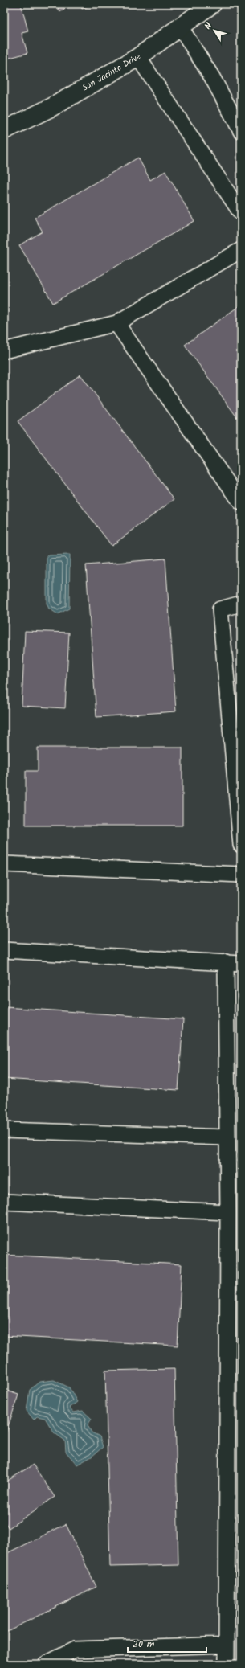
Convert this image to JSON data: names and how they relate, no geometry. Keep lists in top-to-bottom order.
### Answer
{
  "streets": {
    "street": ["San Jacinto Drive"]
  },
  "scale_bar": "20 m",
  "north": "top left"
}
